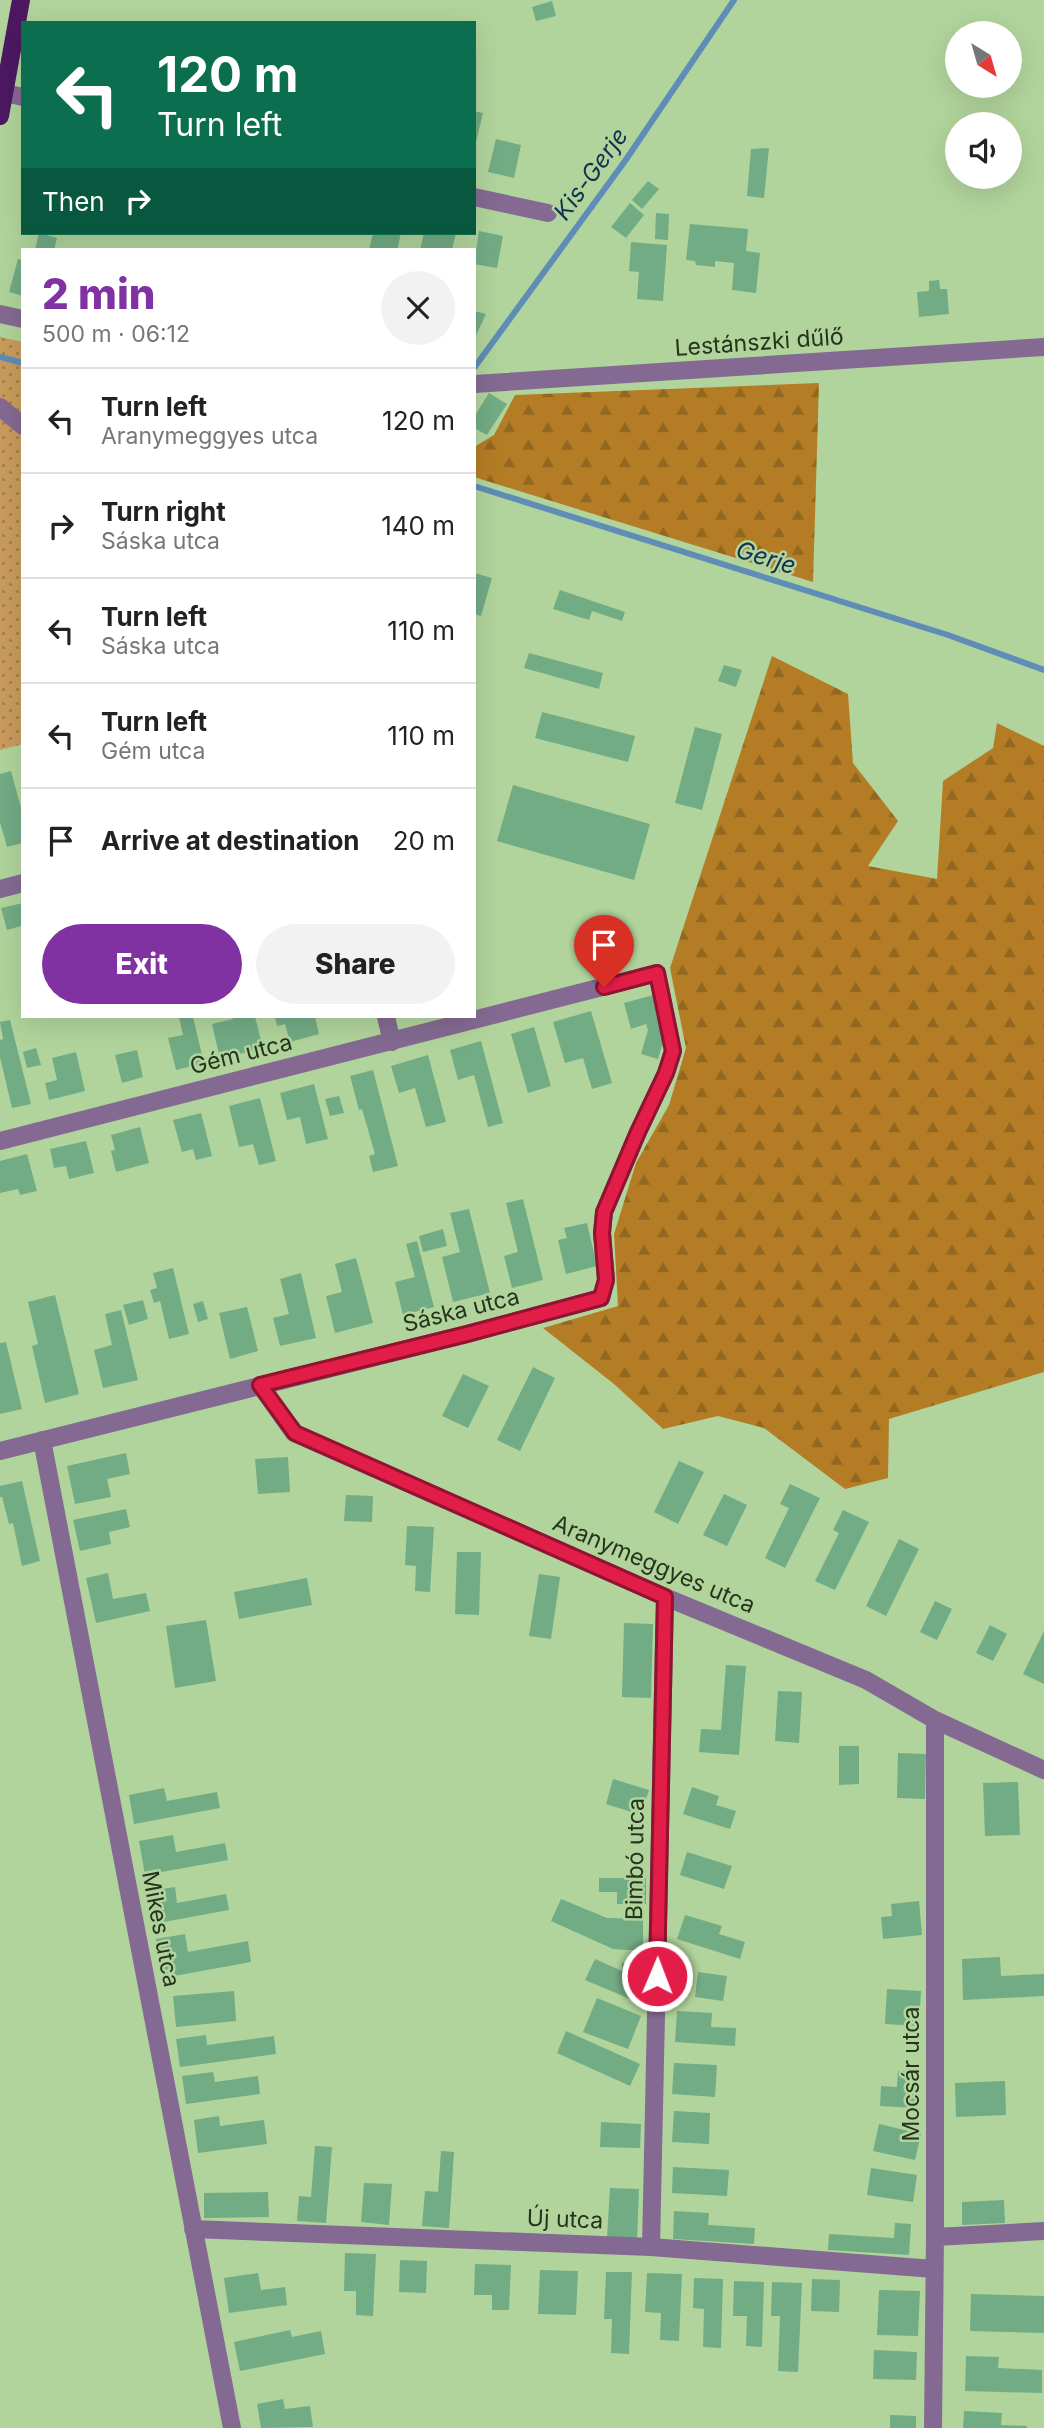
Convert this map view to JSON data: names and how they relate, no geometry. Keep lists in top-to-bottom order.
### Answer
{
  "streets": {
    "street": [
      "Lestánszki dűlő",
      "Gém utca",
      "Sáska utca",
      "Aranymeggyes utca",
      "Bimbó utca",
      "Mikes utca",
      "Mocsár utca",
      "Új utca"
    ]
  },
  "crossings": [
    ["Gém utca", "Sáska utca"],
    ["Sáska utca", "Aranymeggyes utca"],
    ["Sáska utca", "Mikes utca"],
    ["Aranymeggyes utca", "Bimbó utca"],
    ["Aranymeggyes utca", "Mocsár utca"],
    ["Bimbó utca", "Új utca"],
    ["Mikes utca", "Új utca"],
    ["Mocsár utca", "Új utca"]
  ],
  "water": ["Kis-Gerje", "Gerje"],
  "north": "bottom right",
  "page": {
    "turn": ["120 m", "Turn left"],
    "then": "Then",
    "heading": ["2 min", "500 m · 06:12"],
    "list": [
      {
        "name": "Turn left",
        "note": "Aranymeggyes utca",
        "value": "120 m"
      },
      {
        "name": "Turn right",
        "note": "Sáska utca",
        "value": "140 m"
      },
      {
        "name": "Turn left",
        "note": "Sáska utca",
        "value": "110 m"
      },
      {
        "name": "Turn left",
        "note": "Gém utca",
        "value": "110 m"
      },
      {
        "name": "Arrive at destination",
        "value": "20 m"
      }
    ],
    "buttons": ["Exit", "Share"]
  }
}
